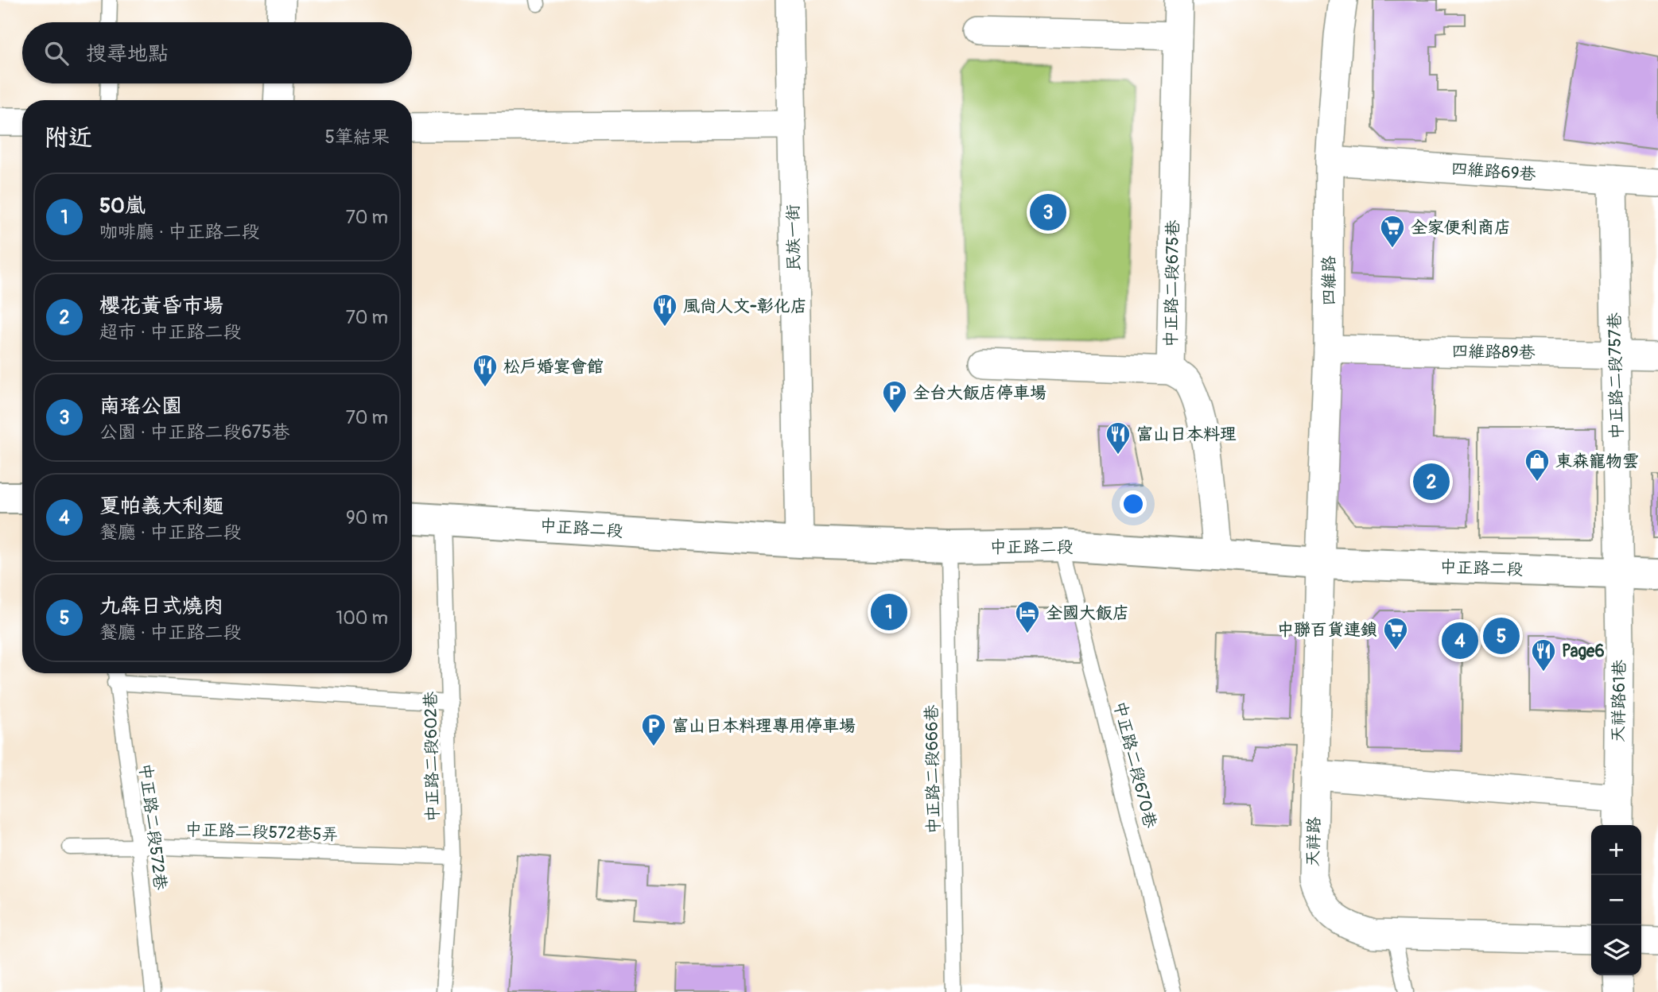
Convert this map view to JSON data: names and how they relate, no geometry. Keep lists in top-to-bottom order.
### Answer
{
  "streets": {
    "street": [
      "四維路69巷",
      "民族一街",
      "四維路",
      "中正路二段675巷",
      "四維路89巷",
      "中正路二段757巷",
      "中正路二段",
      "天祥路61巷",
      "天祥路"
    ],
    "lane": [
      "中正路二段602巷",
      "中正路二段670巷",
      "中正路二段666巷",
      "中正路二段572巷",
      "中正路二段572巷5弄"
    ]
  },
  "crossings": [
    ["四維路69巷", "四維路"],
    ["四維路69巷", "中正路二段757巷"],
    ["民族一街", "中正路二段"],
    ["四維路", "四維路89巷"],
    ["四維路", "中正路二段"],
    ["四維路", "天祥路"],
    ["中正路二段675巷", "中正路二段"],
    ["四維路89巷", "中正路二段757巷"],
    ["中正路二段757巷", "中正路二段"],
    ["中正路二段757巷", "天祥路61巷"],
    ["中正路二段", "天祥路61巷"],
    ["中正路二段", "中正路二段602巷"],
    ["中正路二段", "中正路二段670巷"],
    ["中正路二段", "中正路二段666巷"],
    ["中正路二段", "天祥路"],
    ["中正路二段602巷", "中正路二段572巷5弄"],
    ["中正路二段572巷", "中正路二段572巷5弄"]
  ],
  "places": {
    "supermarket": ["全家便利商店", "中聯百貨連鎖"],
    "restaurant": [
      "風尚人文-彰化店",
      "松戶婚宴會館",
      "富山日本料理",
      "Page6"
    ],
    "parking": ["全台大飯店停車場", "富山日本料理專用停車場"],
    "shop": ["東森寵物雲"],
    "hotel": ["全國大飯店"]
  },
  "page": {
    "search": "搜尋地點",
    "heading": ["附近", "5筆結果"],
    "list": [
      {
        "mark": "1",
        "name": "50嵐",
        "note": "咖啡廳 · 中正路二段",
        "value": "70 m"
      },
      {
        "mark": "2",
        "name": "櫻花黃昏市場",
        "note": "超市 · 中正路二段",
        "value": "70 m"
      },
      {
        "mark": "3",
        "name": "南瑤公園",
        "note": "公園 · 中正路二段675巷",
        "value": "70 m"
      },
      {
        "mark": "4",
        "name": "夏帕義大利麵",
        "note": "餐廳 · 中正路二段",
        "value": "90 m"
      },
      {
        "mark": "5",
        "name": "九犇日式燒肉",
        "note": "餐廳 · 中正路二段",
        "value": "100 m"
      }
    ],
    "pins": [
      "3",
      "2",
      "1",
      "5",
      "4"
    ],
    "map_buttons": ["+", "−"]
  }
}
